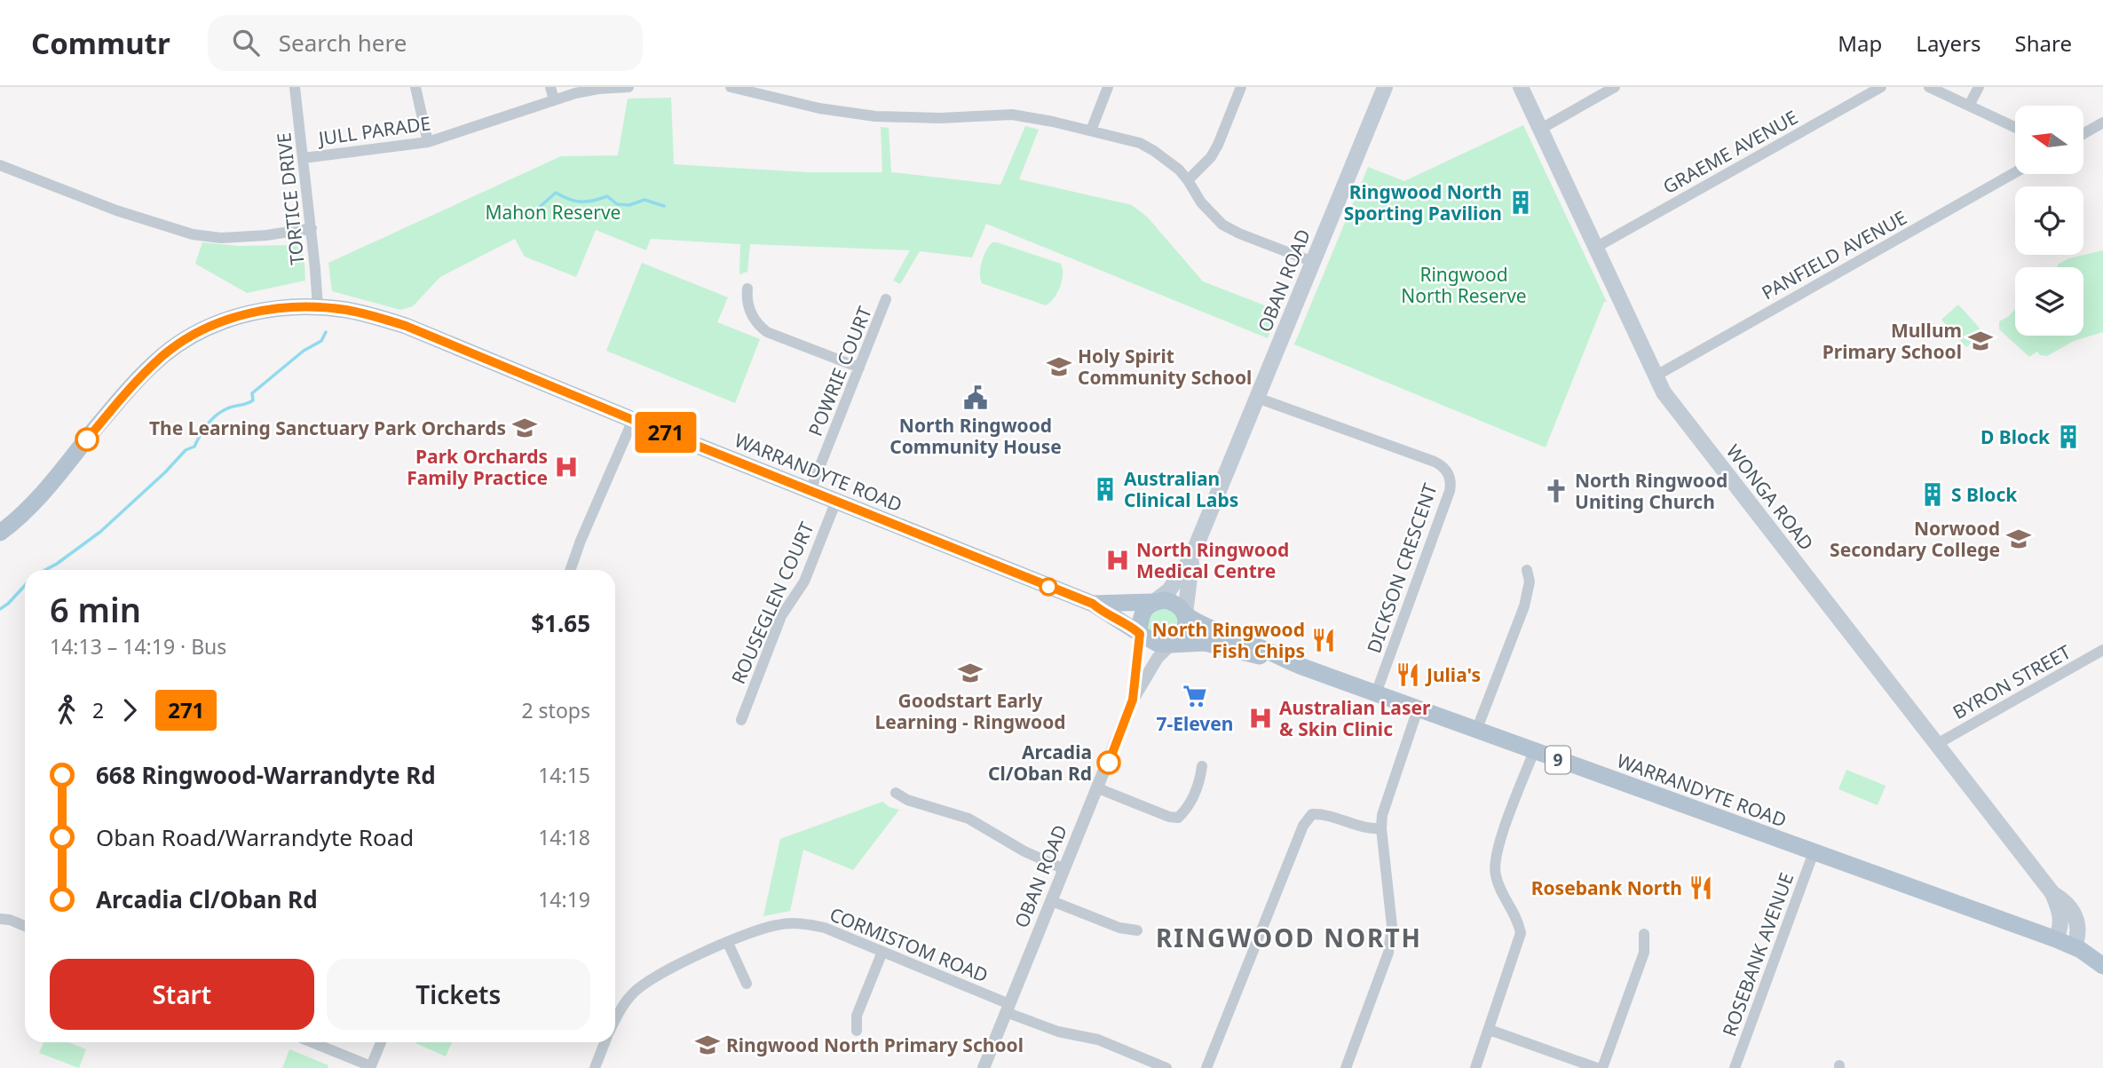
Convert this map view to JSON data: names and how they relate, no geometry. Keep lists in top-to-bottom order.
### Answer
{
  "streets": {
    "main road": [
      "OBAN ROAD",
      "WARRANDYTE ROAD",
      "WONGA ROAD",
      "9"
    ],
    "street": [
      "JULL PARADE",
      "GRAEME AVENUE",
      "TORTICE DRIVE",
      "PANFIELD AVENUE",
      "POWRIE COURT",
      "DICKSON CRESCENT",
      "ROUSEGLEN COURT",
      "BYRON STREET",
      "CORMISTOM ROAD",
      "ROSEBANK AVENUE"
    ]
  },
  "crossings": [
    ["JULL PARADE", "TORTICE DRIVE"],
    ["GRAEME AVENUE", "WONGA ROAD"],
    ["TORTICE DRIVE", "WARRANDYTE ROAD"],
    ["TORTICE DRIVE", "9"],
    ["PANFIELD AVENUE", "WONGA ROAD"],
    ["OBAN ROAD", "WARRANDYTE ROAD"],
    ["OBAN ROAD", "DICKSON CRESCENT"],
    ["OBAN ROAD", "9"],
    ["OBAN ROAD", "CORMISTOM ROAD"],
    ["POWRIE COURT", "WARRANDYTE ROAD"],
    ["WARRANDYTE ROAD", "WONGA ROAD"],
    ["WARRANDYTE ROAD", "DICKSON CRESCENT"],
    ["WARRANDYTE ROAD", "ROUSEGLEN COURT"],
    ["WARRANDYTE ROAD", "9"],
    ["WARRANDYTE ROAD", "ROSEBANK AVENUE"],
    ["WONGA ROAD", "BYRON STREET"]
  ],
  "districts": ["RINGWOOD NORTH"],
  "parks": ["Mahon Reserve", "Ringwood North Reserve"],
  "places": {
    "building": [
      "Ringwood North Sporting Pavilion",
      "D Block",
      "Australian Clinical Labs",
      "S Block"
    ],
    "school or university": [
      "Mullum Primary School",
      "Holy Spirit Community School",
      "The Learning Sanctuary Park Orchards",
      "Norwood Secondary College",
      "Goodstart Early Learning - Ringwood",
      "Ringwood North Primary School"
    ],
    "public building": ["North Ringwood Community House"],
    "hospital": ["Park Orchards Family Practice", "North Ringwood Medical Centre", "Australian Laser & Skin Clinic"],
    "church": ["North Ringwood Uniting Church"],
    "restaurant": ["North Ringwood Fish Chips", "Julia's", "Rosebank North"],
    "supermarket": ["7-Eleven"],
    "other": ["Arcadia Cl/Oban Rd"]
  },
  "lines": ["bus line 271"],
  "north": "left",
  "page": {
    "header": "Commutr",
    "search": "Search here",
    "nav": ["Map", "Layers", "Share"],
    "on_map": "271",
    "heading": ["6 min", "14:13 – 14:19 · Bus", "$1.65"],
    "legs": ["2", "271", "2 stops"],
    "list": [
      {
        "name": "668 Ringwood-Warrandyte Rd",
        "value": "14:15"
      },
      {
        "name": "Oban Road/Warrandyte Road",
        "value": "14:18"
      },
      {
        "name": "Arcadia Cl/Oban Rd",
        "value": "14:19"
      }
    ],
    "buttons": ["Start", "Tickets"]
  }
}
